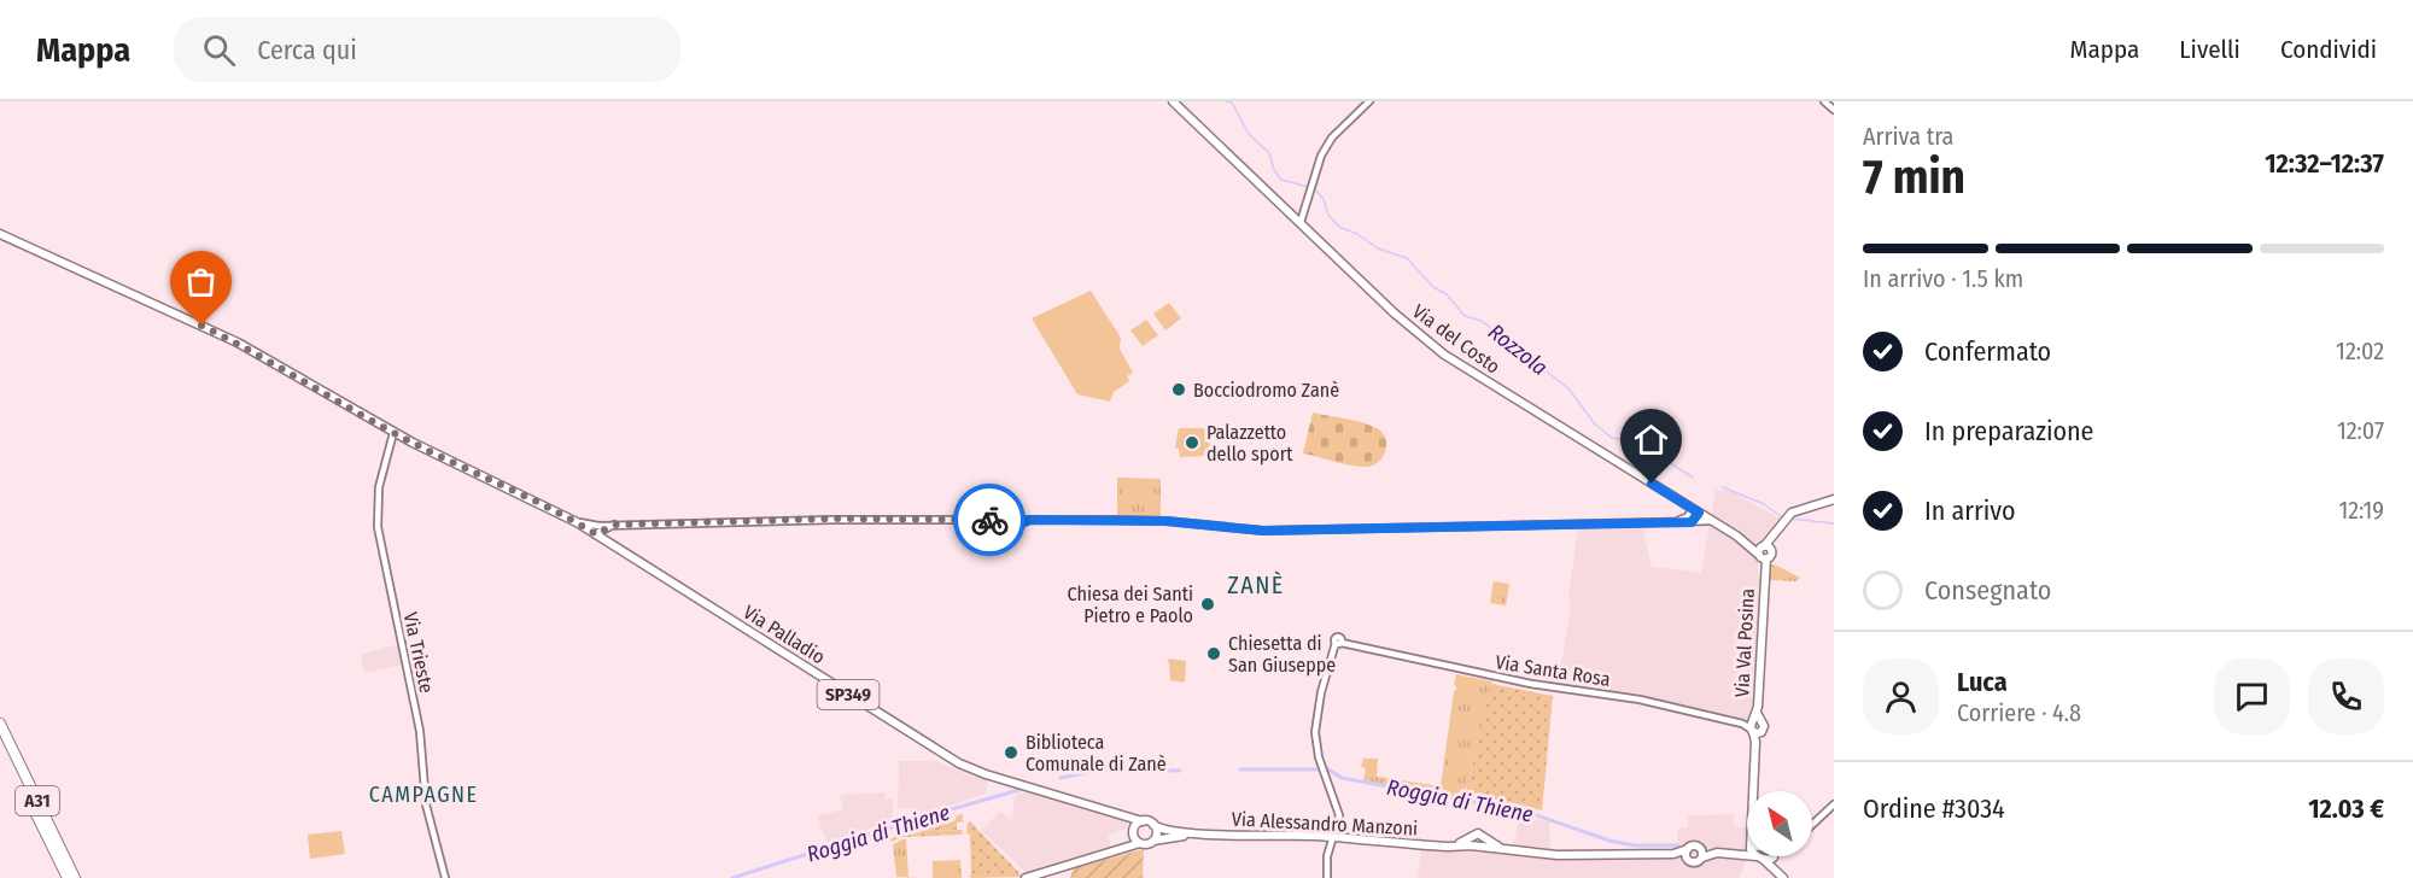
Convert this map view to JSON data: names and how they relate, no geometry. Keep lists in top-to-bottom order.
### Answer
{
  "streets": {
    "highway": ["A31"],
    "main road": [
      "Via del Costo",
      "Via Palladio",
      "Via Val Posina",
      "SP349",
      "Via Alessandro Manzoni"
    ],
    "street": ["Via Trieste", "Via Santa Rosa"]
  },
  "crossings": [
    ["Via del Costo", "Via Val Posina"],
    ["Via Palladio", "SP349"],
    ["Via Val Posina", "Via Santa Rosa"],
    ["Via Trieste", "SP349"],
    ["Via Santa Rosa", "Via Alessandro Manzoni"],
    ["SP349", "Via Alessandro Manzoni"]
  ],
  "districts": ["ZANÈ", "CAMPAGNE"],
  "water": ["Rozzola", "Roggia di Thiene"],
  "places": [
    "Bocciodromo Zanè",
    "Palazzetto dello sport",
    "Chiesa dei Santi Pietro e Paolo",
    "Chiesetta di San Giuseppe",
    "Biblioteca Comunale di Zanè"
  ],
  "north": "top left",
  "page": {
    "header": "Mappa",
    "search": "Cerca qui",
    "nav": ["Mappa", "Livelli", "Condividi"],
    "heading": ["7 min", "Arriva tra", "12:32–12:37"],
    "panel": [
      "Luca",
      "Corriere · 4.8",
      "Ordine #3034",
      "12.03 €"
    ],
    "bar": "In arrivo · 1.5 km",
    "list": [
      ["Confermato", "12:02"],
      ["In preparazione", "12:07"],
      ["In arrivo", "12:19"],
      "Consegnato"
    ]
  }
}
